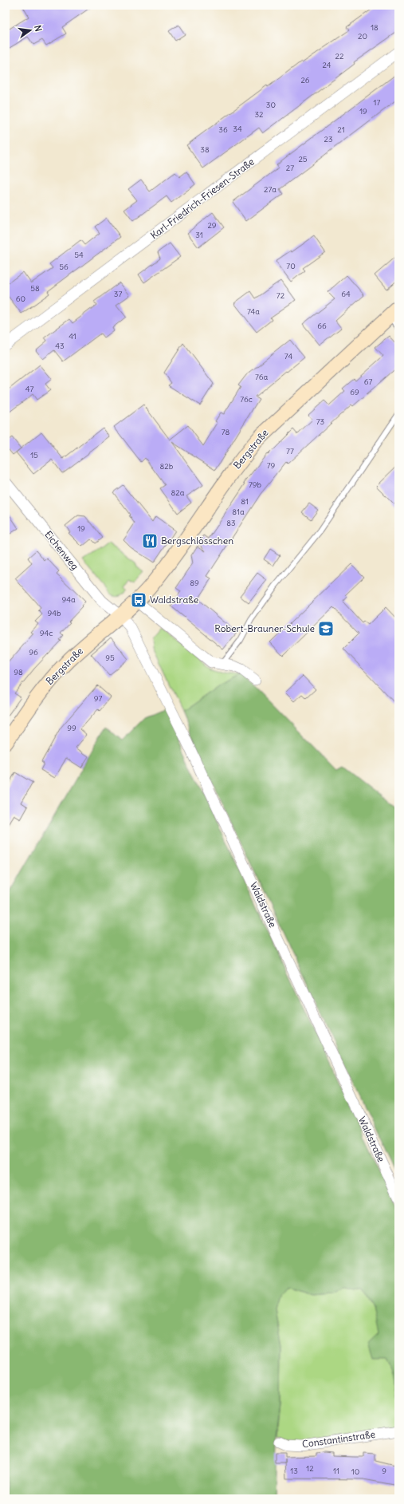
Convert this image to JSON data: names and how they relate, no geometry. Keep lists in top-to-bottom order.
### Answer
{
  "streets": {
    "street": [
      "Karl-Friedrich-Friesen-Straße",
      "Bergstraße",
      "Eichenweg",
      "Waldstraße",
      "Constantinstraße"
    ]
  },
  "crossings": [
    ["Bergstraße", "Eichenweg"],
    ["Bergstraße", "Waldstraße"],
    ["Eichenweg", "Waldstraße"]
  ],
  "places": {
    "restaurant": ["Bergschlösschen"],
    "bus stop": ["Waldstraße"],
    "school or university": ["Robert-Brauner-Schule"]
  },
  "house_numbers": [
    "18",
    "20",
    "22",
    "24",
    "26",
    "17",
    "30",
    "19",
    "32",
    "34",
    "36",
    "21",
    "23",
    "38",
    "25",
    "27",
    "27a",
    "29",
    "31",
    "54",
    "70",
    "56",
    "58",
    "37",
    "64",
    "72",
    "60",
    "74a",
    "66",
    "41",
    "43",
    "74",
    "76a",
    "67",
    "47",
    "69",
    "76c",
    "73",
    "78",
    "77",
    "15",
    "79",
    "82b",
    "79b",
    "82a",
    "81",
    "81a",
    "83",
    "19",
    "89",
    "94a",
    "94b",
    "94c",
    "96",
    "95",
    "98",
    "97",
    "99",
    "12",
    "13",
    "11",
    "9",
    "10"
  ],
  "north": "right"
}
